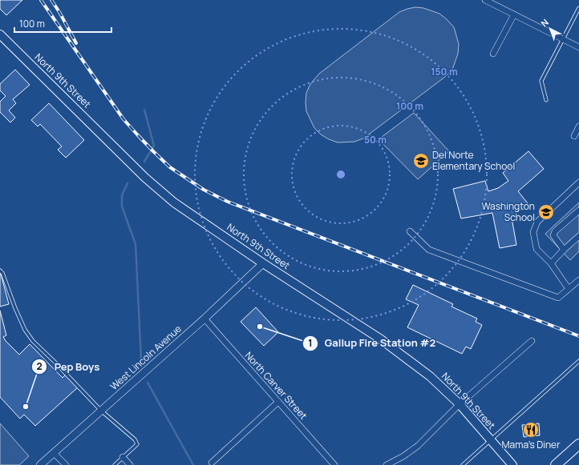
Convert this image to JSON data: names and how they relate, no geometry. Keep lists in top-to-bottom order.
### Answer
{
  "streets": {
    "main road": ["North 9th Street"],
    "street": ["West Lincoln Avenue", "North Carver Street"]
  },
  "crossings": [
    ["North 9th Street", "West Lincoln Avenue"],
    ["West Lincoln Avenue", "North Carver Street"]
  ],
  "places": {
    "school or university": ["Del Norte Elementary School", "Washington School"],
    "other": ["Gallup Fire Station #2", "Pep Boys"],
    "restaurant": ["Mama's Diner"]
  },
  "scale_bar": "100 m",
  "north": "top left",
  "rings": ["150 m", "100 m", "50 m"]
}
